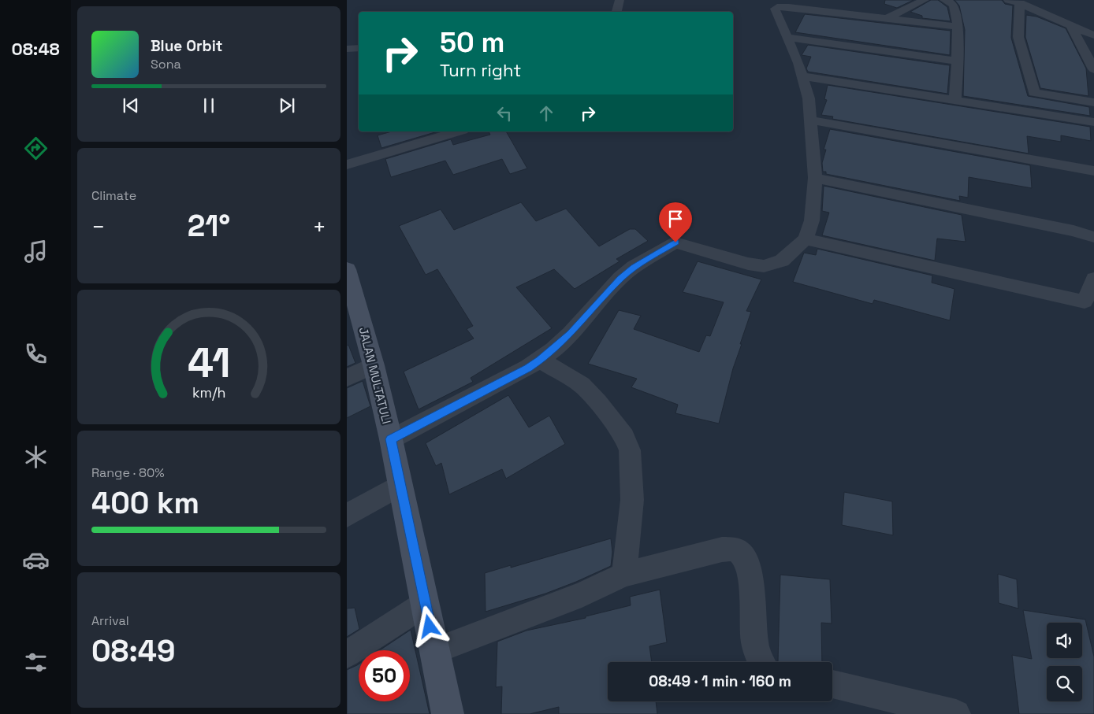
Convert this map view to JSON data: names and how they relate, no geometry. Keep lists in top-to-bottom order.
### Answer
{
  "streets": {
    "main road": ["JALAN MULTATULI"]
  },
  "page": {
    "tabs": "08:48",
    "turn": ["50 m", "Turn right"],
    "song": ["Blue Orbit", "Sona"],
    "tile": [
      "Climate",
      ["Range · 80%", "400 km"],
      ["Arrival", "08:49"]
    ],
    "heat": ["−", "21°", "+"],
    "limit": "50",
    "trip": "08:49 · 1 min · 160 m",
    "gauge": ["41", "km/h"]
  }
}
